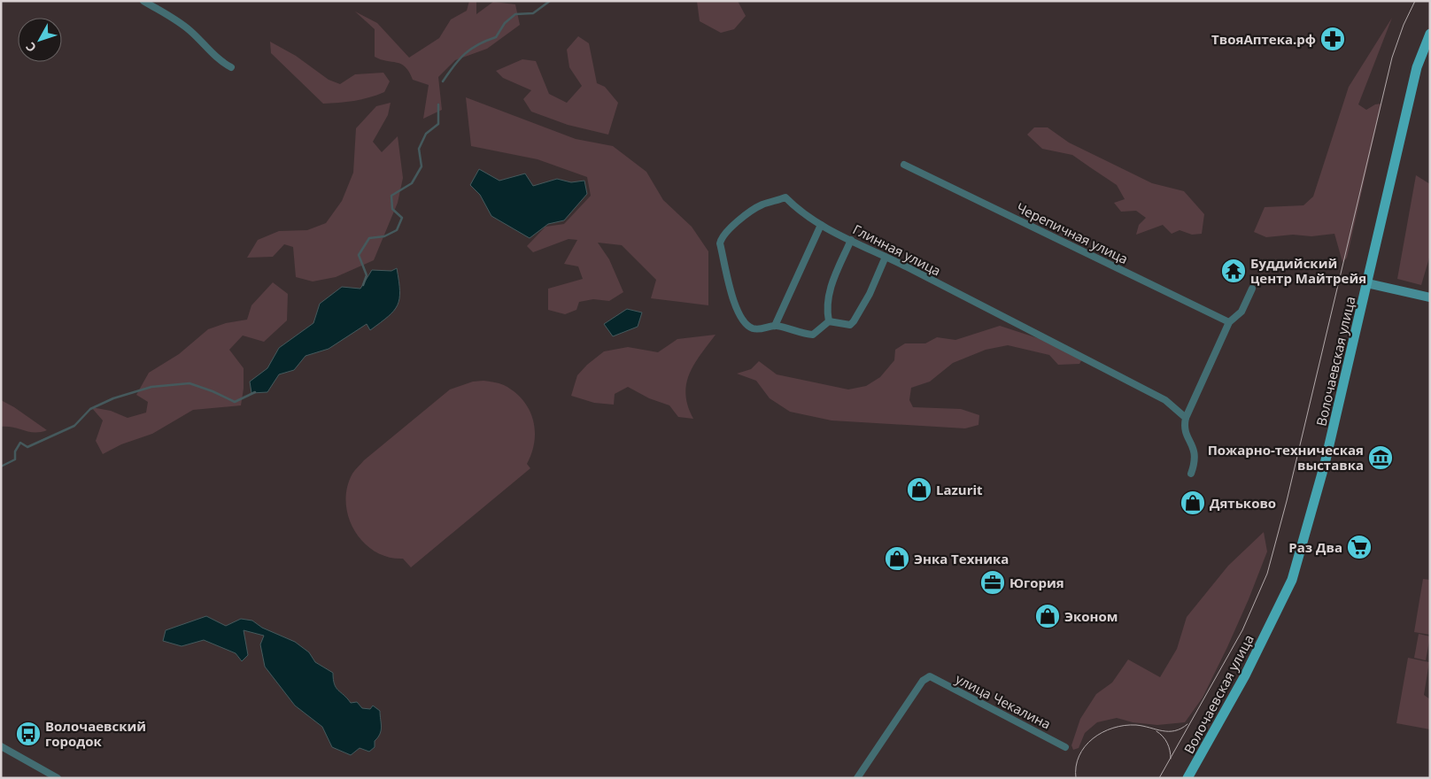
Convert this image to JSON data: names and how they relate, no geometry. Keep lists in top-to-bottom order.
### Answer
{
  "streets": {
    "main road": ["Волочаевская улица"],
    "street": ["Черепичная улица", "Глинная улица", "улица Чекалина"]
  },
  "places": {
    "pharmacy": ["ТвояАптека.рф"],
    "temple": ["Буддийский центр Майтрейя"],
    "museum": ["Пожарно-техническая выставка"],
    "shop": [
      "Lazurit",
      "Дятьково",
      "Энка Техника",
      "Эконом"
    ],
    "supermarket": ["Раз Два"],
    "office": ["Югория"],
    "bus stop": ["Волочаевский городок"]
  },
  "north": "bottom left"
}
